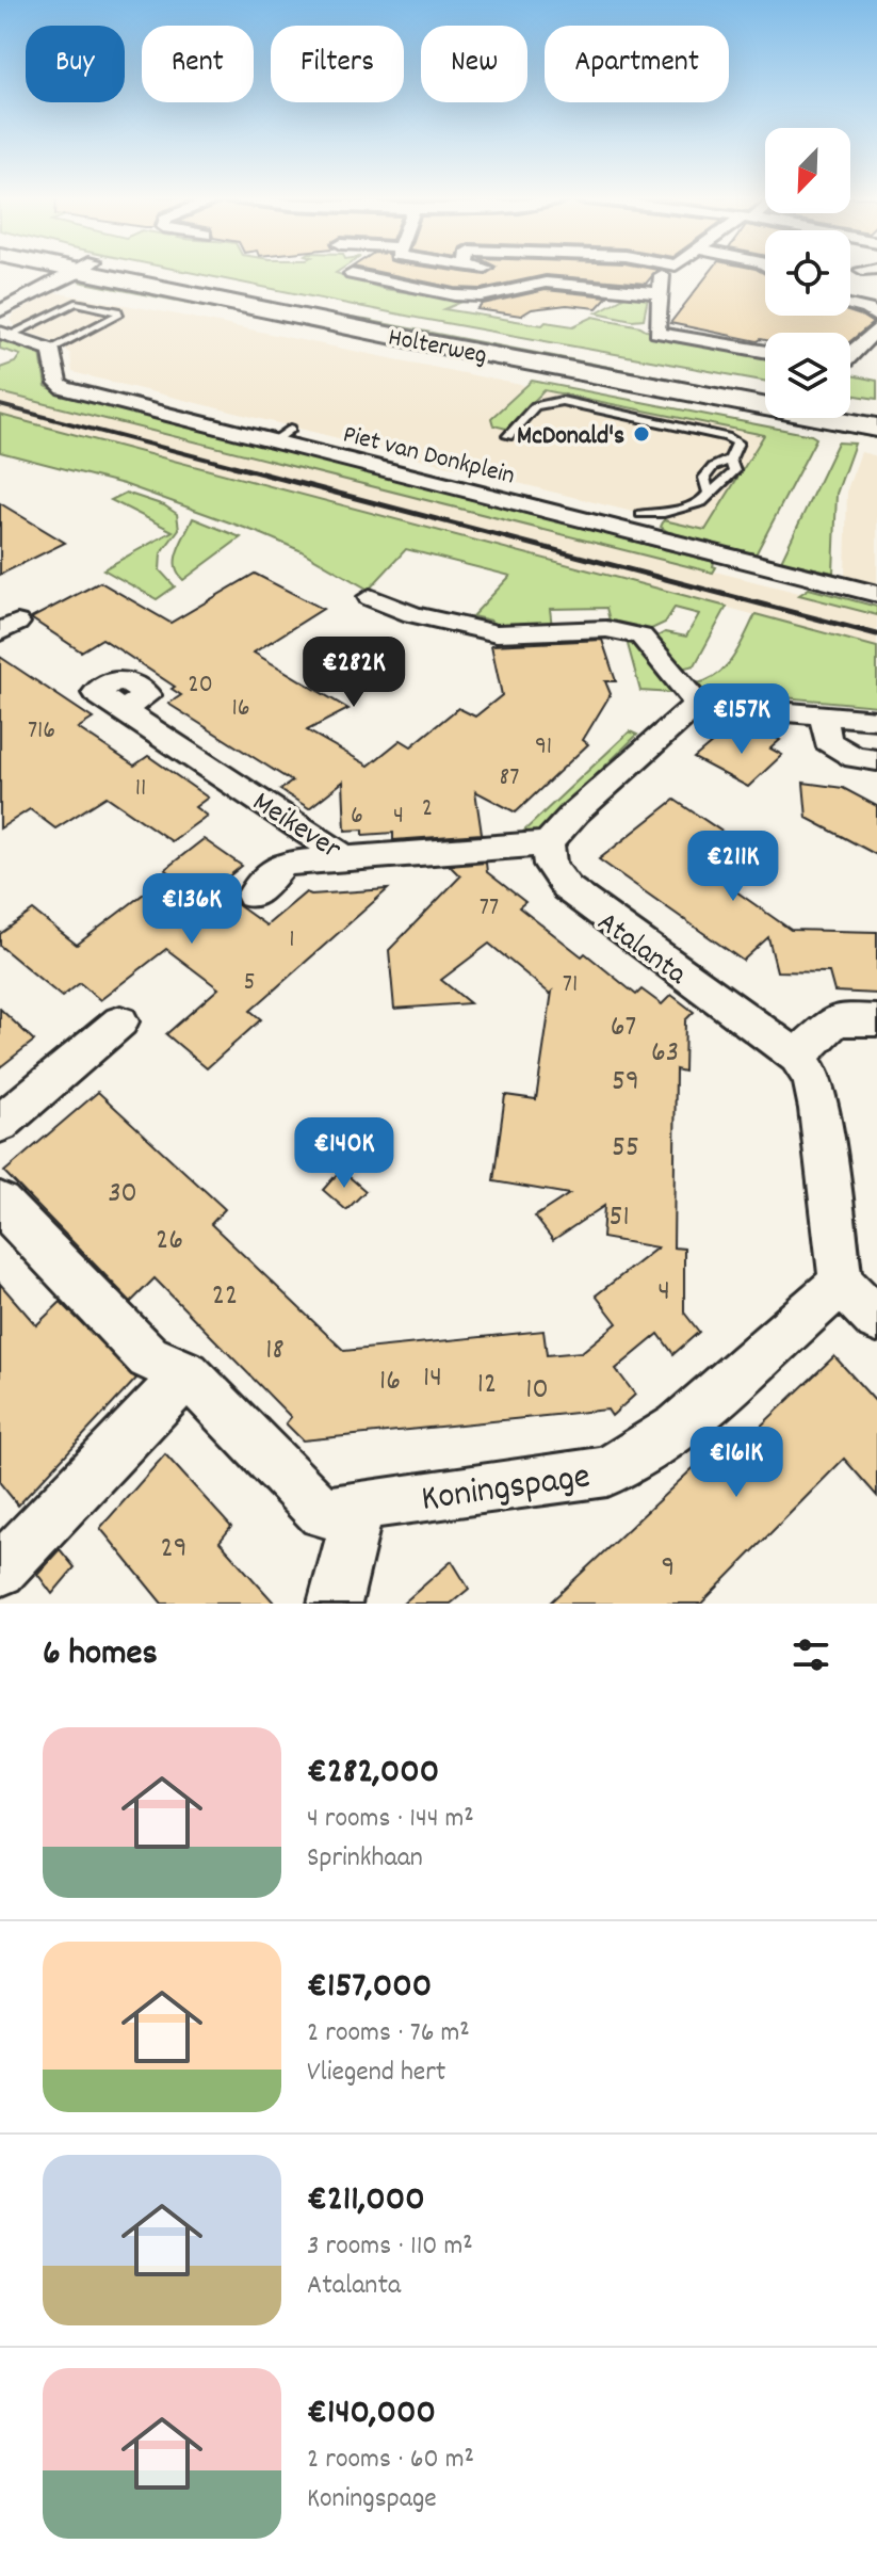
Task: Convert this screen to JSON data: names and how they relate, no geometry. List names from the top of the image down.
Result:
{
  "streets": {
    "main road": ["Holterweg"],
    "street": [
      "Piet van Donkplein",
      "Meikever",
      "Atalanta",
      "Koningspage"
    ]
  },
  "crossings": [
    ["Meikever", "Atalanta"],
    ["Atalanta", "Koningspage"]
  ],
  "places": ["McDonald's"],
  "house_numbers": [
    "20",
    "16",
    "716",
    "91",
    "87",
    "11",
    "2",
    "6",
    "4",
    "77",
    "1",
    "5",
    "71",
    "67",
    "63",
    "59",
    "55",
    "30",
    "51",
    "26",
    "4",
    "22",
    "18",
    "14",
    "16",
    "12",
    "10",
    "29",
    "9"
  ],
  "north": "bottom left",
  "page": {
    "chip": [
      "Buy",
      "Rent",
      "Filters",
      "New",
      "Apartment"
    ],
    "price": [
      "€282K",
      "€157K",
      "€211K",
      "€136K",
      "€140K",
      "€161K"
    ],
    "heading": "6 homes",
    "list": [
      {
        "name": "€282,000",
        "note": "4 rooms · 144 m² · Sprinkhaan"
      },
      {
        "name": "€157,000",
        "note": "2 rooms · 76 m² · Vliegend hert"
      },
      {
        "name": "€211,000",
        "note": "3 rooms · 110 m² · Atalanta"
      },
      {
        "name": "€140,000",
        "note": "2 rooms · 60 m² · Koningspage"
      }
    ]
  }
}
